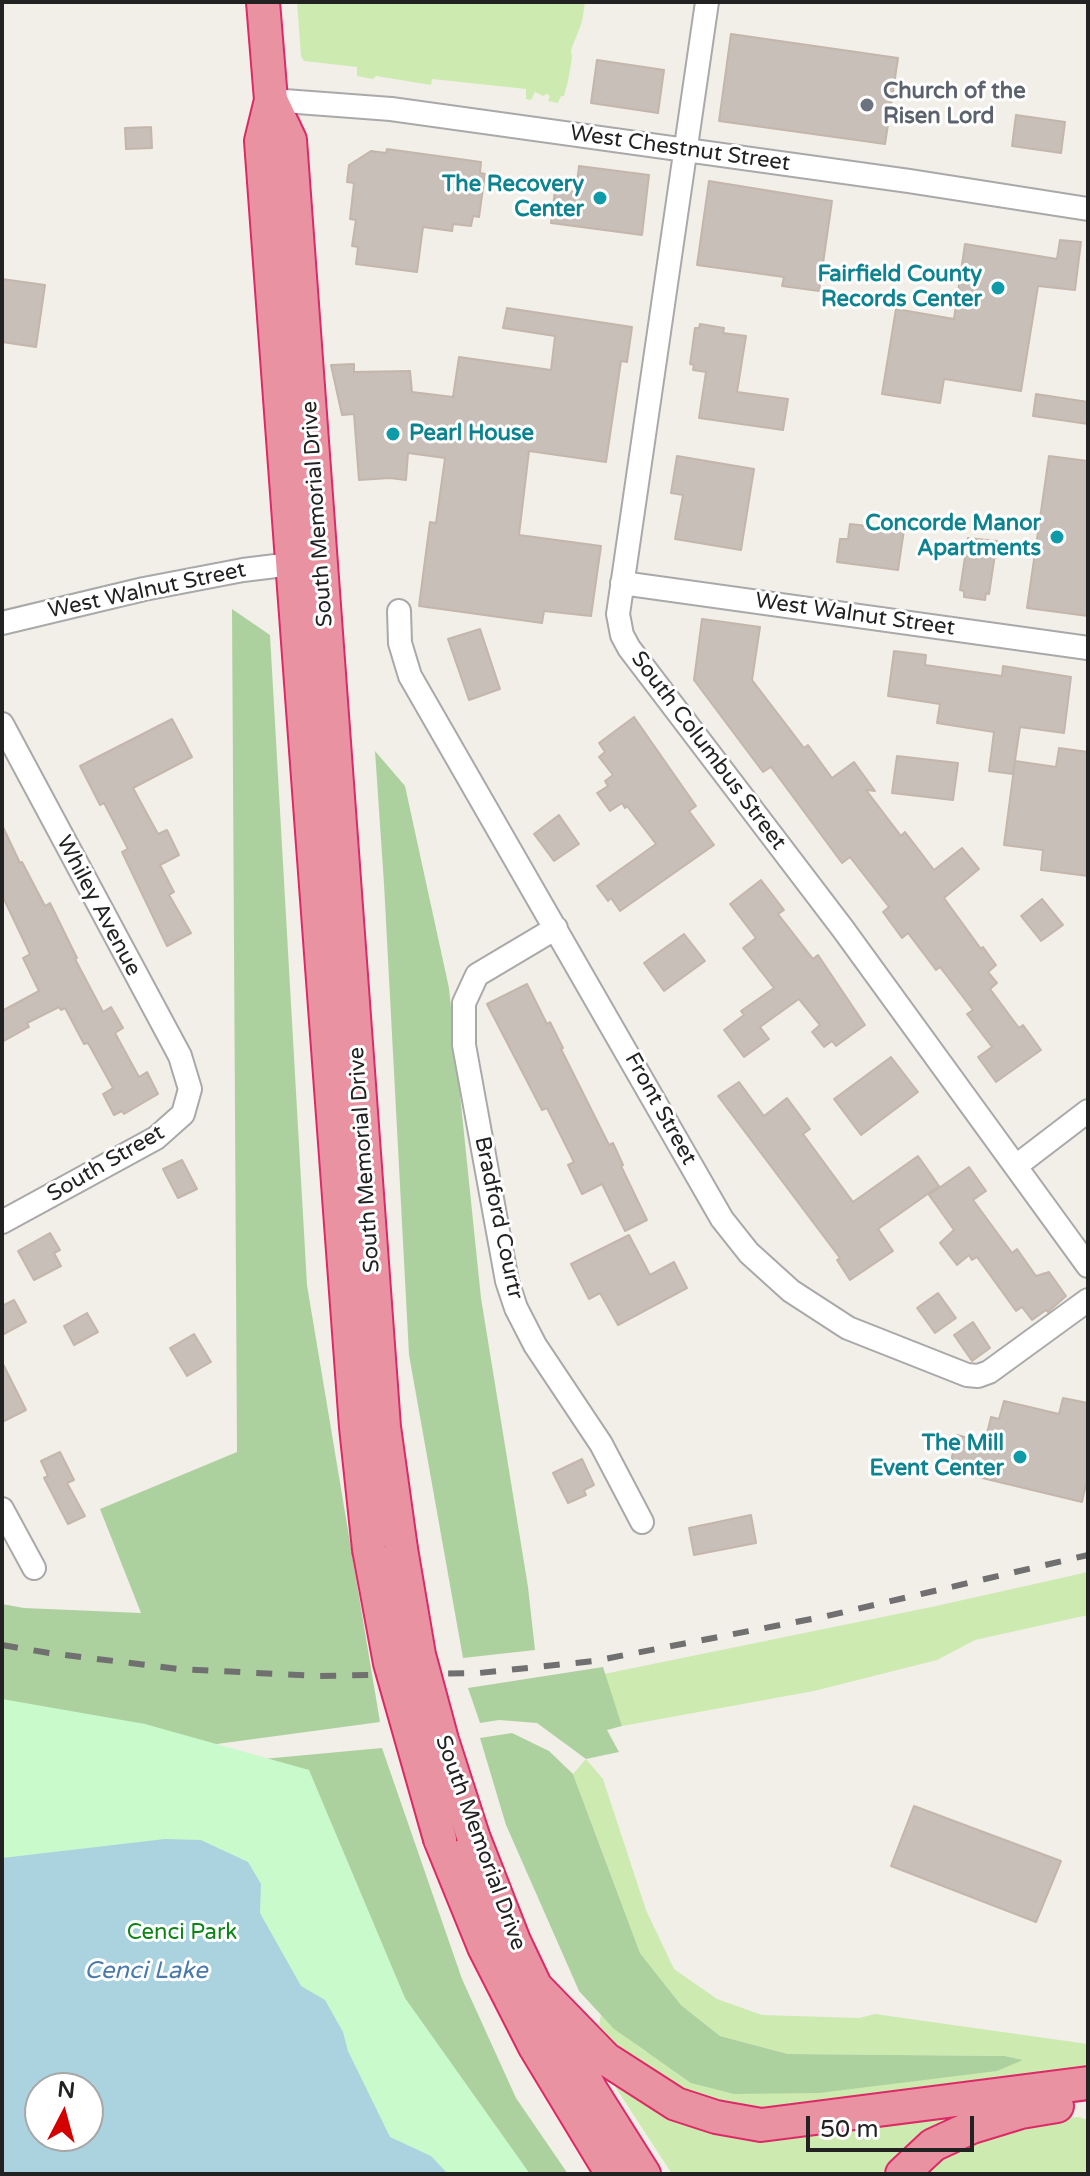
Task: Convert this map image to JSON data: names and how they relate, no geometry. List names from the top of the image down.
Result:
{
  "streets": {
    "highway": ["South Memorial Drive"],
    "street": [
      "West Chestnut Street",
      "West Walnut Street",
      "South Columbus Street",
      "Whiley Avenue",
      "Front Street",
      "South Street",
      "Bradford Courtr"
    ]
  },
  "crossings": [
    ["West Chestnut Street", "South Memorial Drive"],
    ["West Chestnut Street", "South Columbus Street"],
    ["South Memorial Drive", "West Walnut Street"],
    ["West Walnut Street", "South Columbus Street"],
    ["Whiley Avenue", "South Street"],
    ["Front Street", "Bradford Courtr"]
  ],
  "water": ["Cenci Lake"],
  "parks": ["Cenci Park"],
  "places": [
    "Church of the Risen Lord",
    "The Recovery Center",
    "Fairfield County Records Center",
    "Pearl House",
    "Concorde Manor Apartments",
    "The Mill Event Center"
  ],
  "scale_bar": "50 m",
  "north": "top"
}
